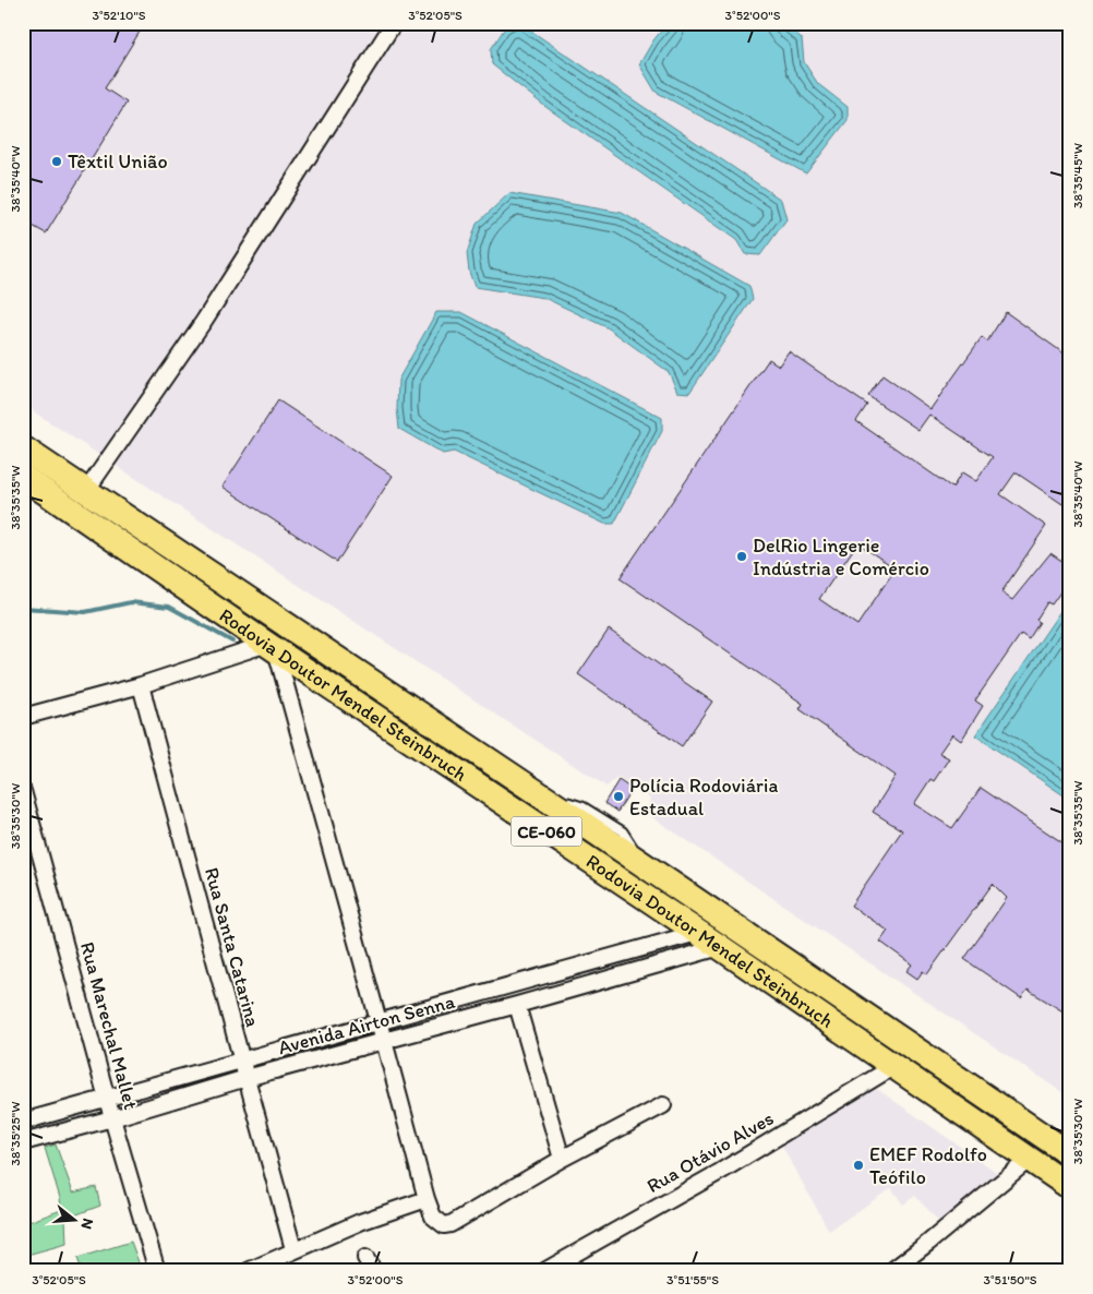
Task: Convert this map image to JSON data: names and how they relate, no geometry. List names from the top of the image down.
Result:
{
  "streets": {
    "highway": ["Rodovia Doutor Mendel Steinbruch", "CE-060"],
    "street": [
      "Rua Santa Catarina",
      "Avenida Airton Senna",
      "Rua Marechal Mallet",
      "Rua Otávio Alves"
    ]
  },
  "crossings": [
    ["Rodovia Doutor Mendel Steinbruch", "Avenida Airton Senna"],
    ["Rodovia Doutor Mendel Steinbruch", "Rua Otávio Alves"],
    ["Rua Santa Catarina", "Avenida Airton Senna"],
    ["Avenida Airton Senna", "Rua Marechal Mallet"]
  ],
  "places": [
    "Têxtil União",
    "DelRio Lingerie Indústria e Comércio",
    "Polícia Rodoviária Estadual",
    "EMEF Rodolfo Teófilo"
  ],
  "north": "right",
  "coordinates": [
    "3°52'10\"S",
    "3°52'05\"S",
    "3°52'00\"S",
    "38°35'45\"W",
    "38°35'40\"W",
    "38°35'35\"W",
    "38°35'30\"W",
    "38°35'25\"W",
    "3°51'55\"S",
    "3°51'50\"S"
  ]
}
